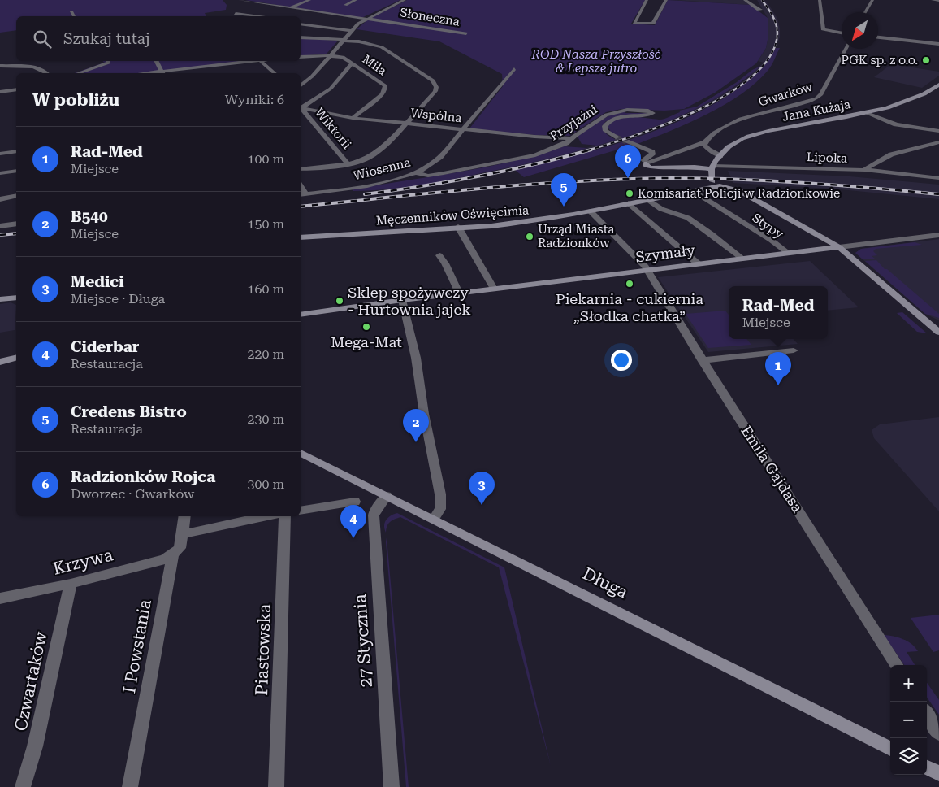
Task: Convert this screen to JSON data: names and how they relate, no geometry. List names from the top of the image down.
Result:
{
  "streets": {
    "street": [
      "Słoneczna",
      "Miła",
      "Gwarków",
      "Jana Kużaja",
      "Wspólna",
      "Przyjaźni",
      "Wiktorii",
      "Lipoka",
      "Wiosenna",
      "Męczenników Oświęcimia",
      "Stypy",
      "Szymały",
      "Emila Gajdasa",
      "Krzywa",
      "Długa",
      "27 Stycznia",
      "I Powstania",
      "Piastowska",
      "Czwartaków"
    ]
  },
  "crossings": [
    ["Miła", "Wspólna"],
    ["Jana Kużaja", "Lipoka"],
    ["Jana Kużaja", "Męczenników Oświęcimia"],
    ["Wspólna", "Przyjaźni"],
    ["Wspólna", "Wiosenna"],
    ["Przyjaźni", "Wiosenna"],
    ["Lipoka", "Męczenników Oświęcimia"],
    ["Męczenników Oświęcimia", "Stypy"],
    ["Męczenników Oświęcimia", "Emila Gajdasa"],
    ["Stypy", "Szymały"],
    ["Szymały", "Emila Gajdasa"],
    ["Krzywa", "I Powstania"],
    ["Krzywa", "Czwartaków"],
    ["Długa", "27 Stycznia"]
  ],
  "parks": ["ROD Nasza Przyszłość & Lepsze jutro"],
  "places": [
    "PGK sp. z o.o.",
    "Komisariat Policji w Radzionkowie",
    "Urząd Miasta Radzionków",
    "Piekarnia - cukiernia „Słodka chatka”",
    "Sklep spożywczy - Hurtownia jajek",
    "Mega-Mat"
  ],
  "north": "bottom left",
  "page": {
    "search": "Szukaj tutaj",
    "heading": ["W pobliżu", "Wyniki: 6"],
    "list": [
      {
        "mark": "1",
        "name": "Rad-Med",
        "note": "Miejsce",
        "value": "100 m"
      },
      {
        "mark": "2",
        "name": "B540",
        "note": "Miejsce",
        "value": "150 m"
      },
      {
        "mark": "3",
        "name": "Medici",
        "note": "Miejsce · Długa",
        "value": "160 m"
      },
      {
        "mark": "4",
        "name": "Ciderbar",
        "note": "Restauracja",
        "value": "220 m"
      },
      {
        "mark": "5",
        "name": "Credens Bistro",
        "note": "Restauracja",
        "value": "230 m"
      },
      {
        "mark": "6",
        "name": "Radzionków Rojca",
        "note": "Dworzec · Gwarków",
        "value": "300 m"
      }
    ],
    "pins": [
      "6",
      "5",
      "1",
      "2",
      "3",
      "4"
    ],
    "popup": ["Rad-Med", "Miejsce"],
    "map_buttons": ["+", "−"]
  }
}
